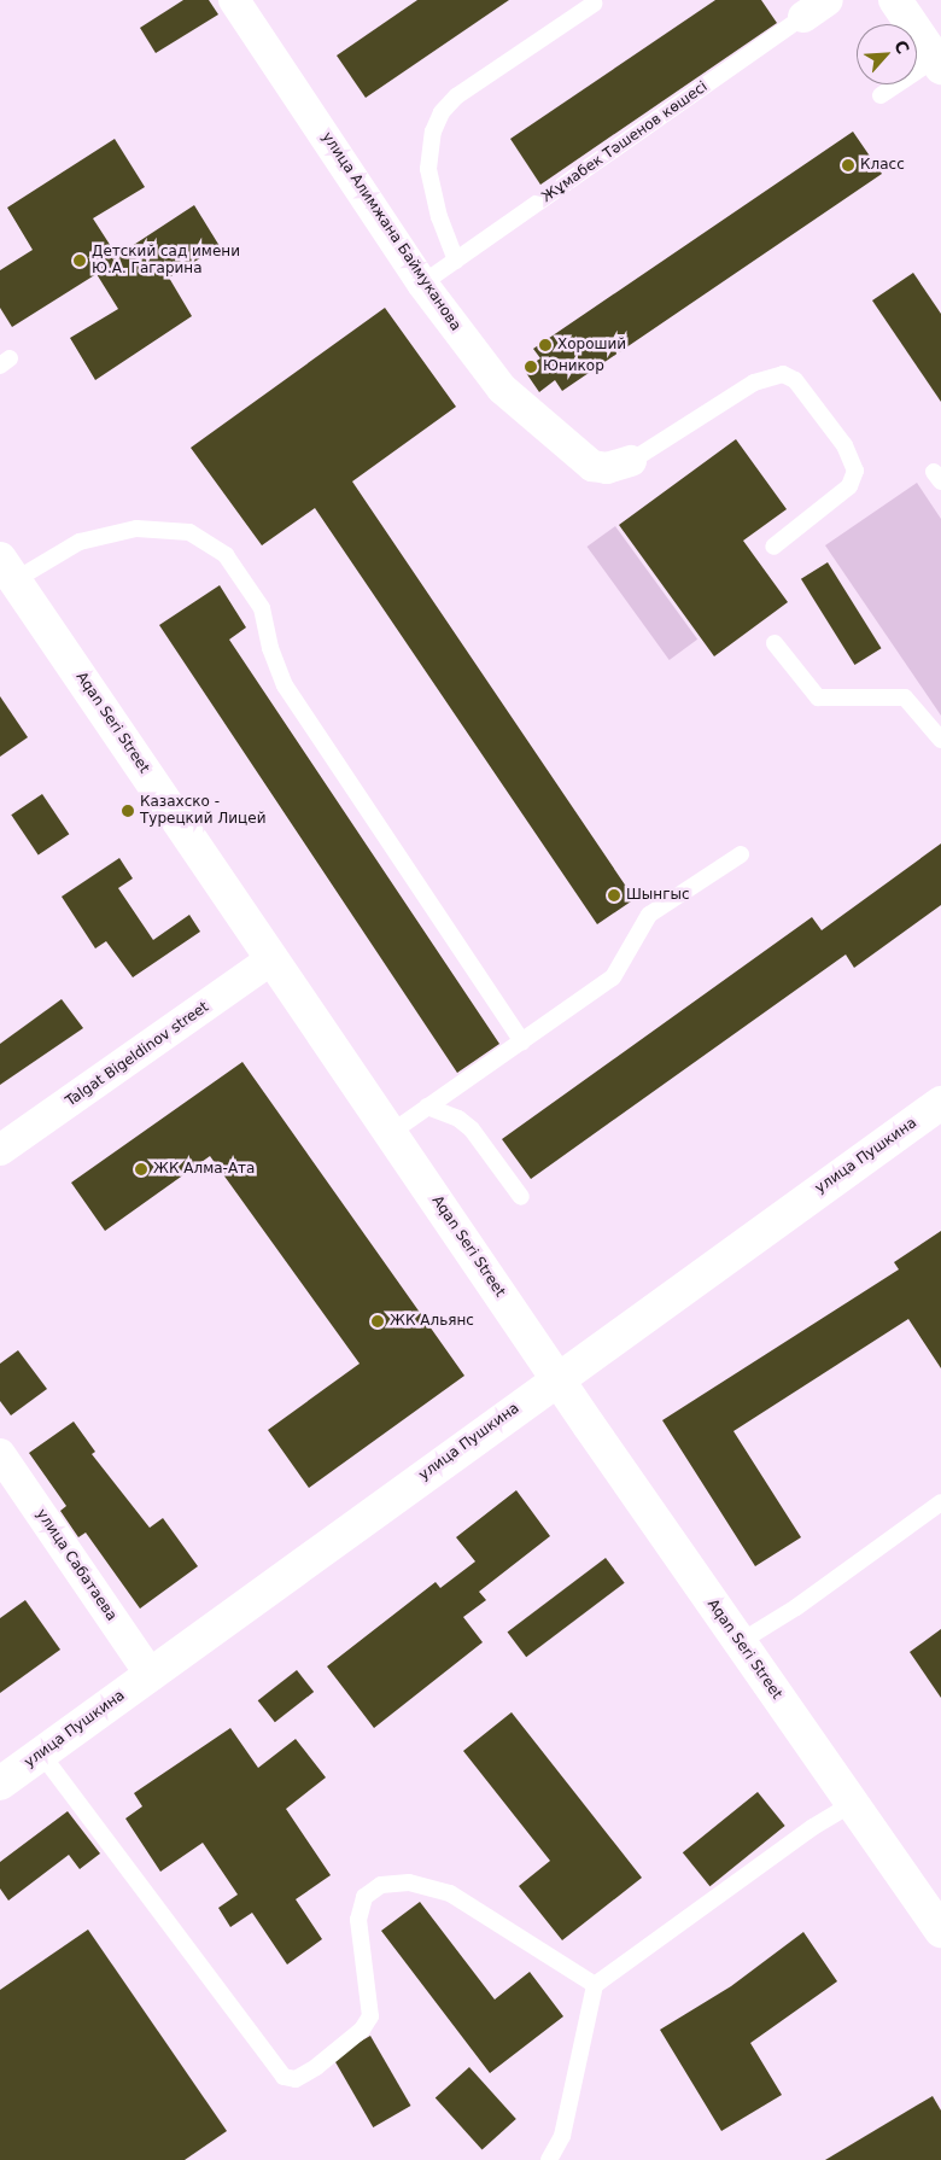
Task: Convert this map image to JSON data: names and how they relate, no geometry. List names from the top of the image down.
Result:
{
  "streets": {
    "street": [
      "улица Алимжана Баймуканова",
      "Aqan Seri Street",
      "Talgat Bigeldinov street",
      "улица Пушкина",
      "улица Сабатаева"
    ],
    "lane": ["Жұмабек Тәшенов көшесі"]
  },
  "crossings": [
    ["Жұмабек Тәшенов көшесі", "улица Алимжана Баймуканова"],
    ["Aqan Seri Street", "Talgat Bigeldinov street"],
    ["Aqan Seri Street", "улица Пушкина"],
    ["улица Пушкина", "улица Сабатаева"]
  ],
  "places": [
    "Класс",
    "Детский сад имени Ю.А. Гагарина",
    "Хороший",
    "Юникор",
    "Казахско - Турецкий Лицей",
    "Шынгыс",
    "ЖК Алма-Ата",
    "ЖК Альянс"
  ],
  "north": "top right"
}
